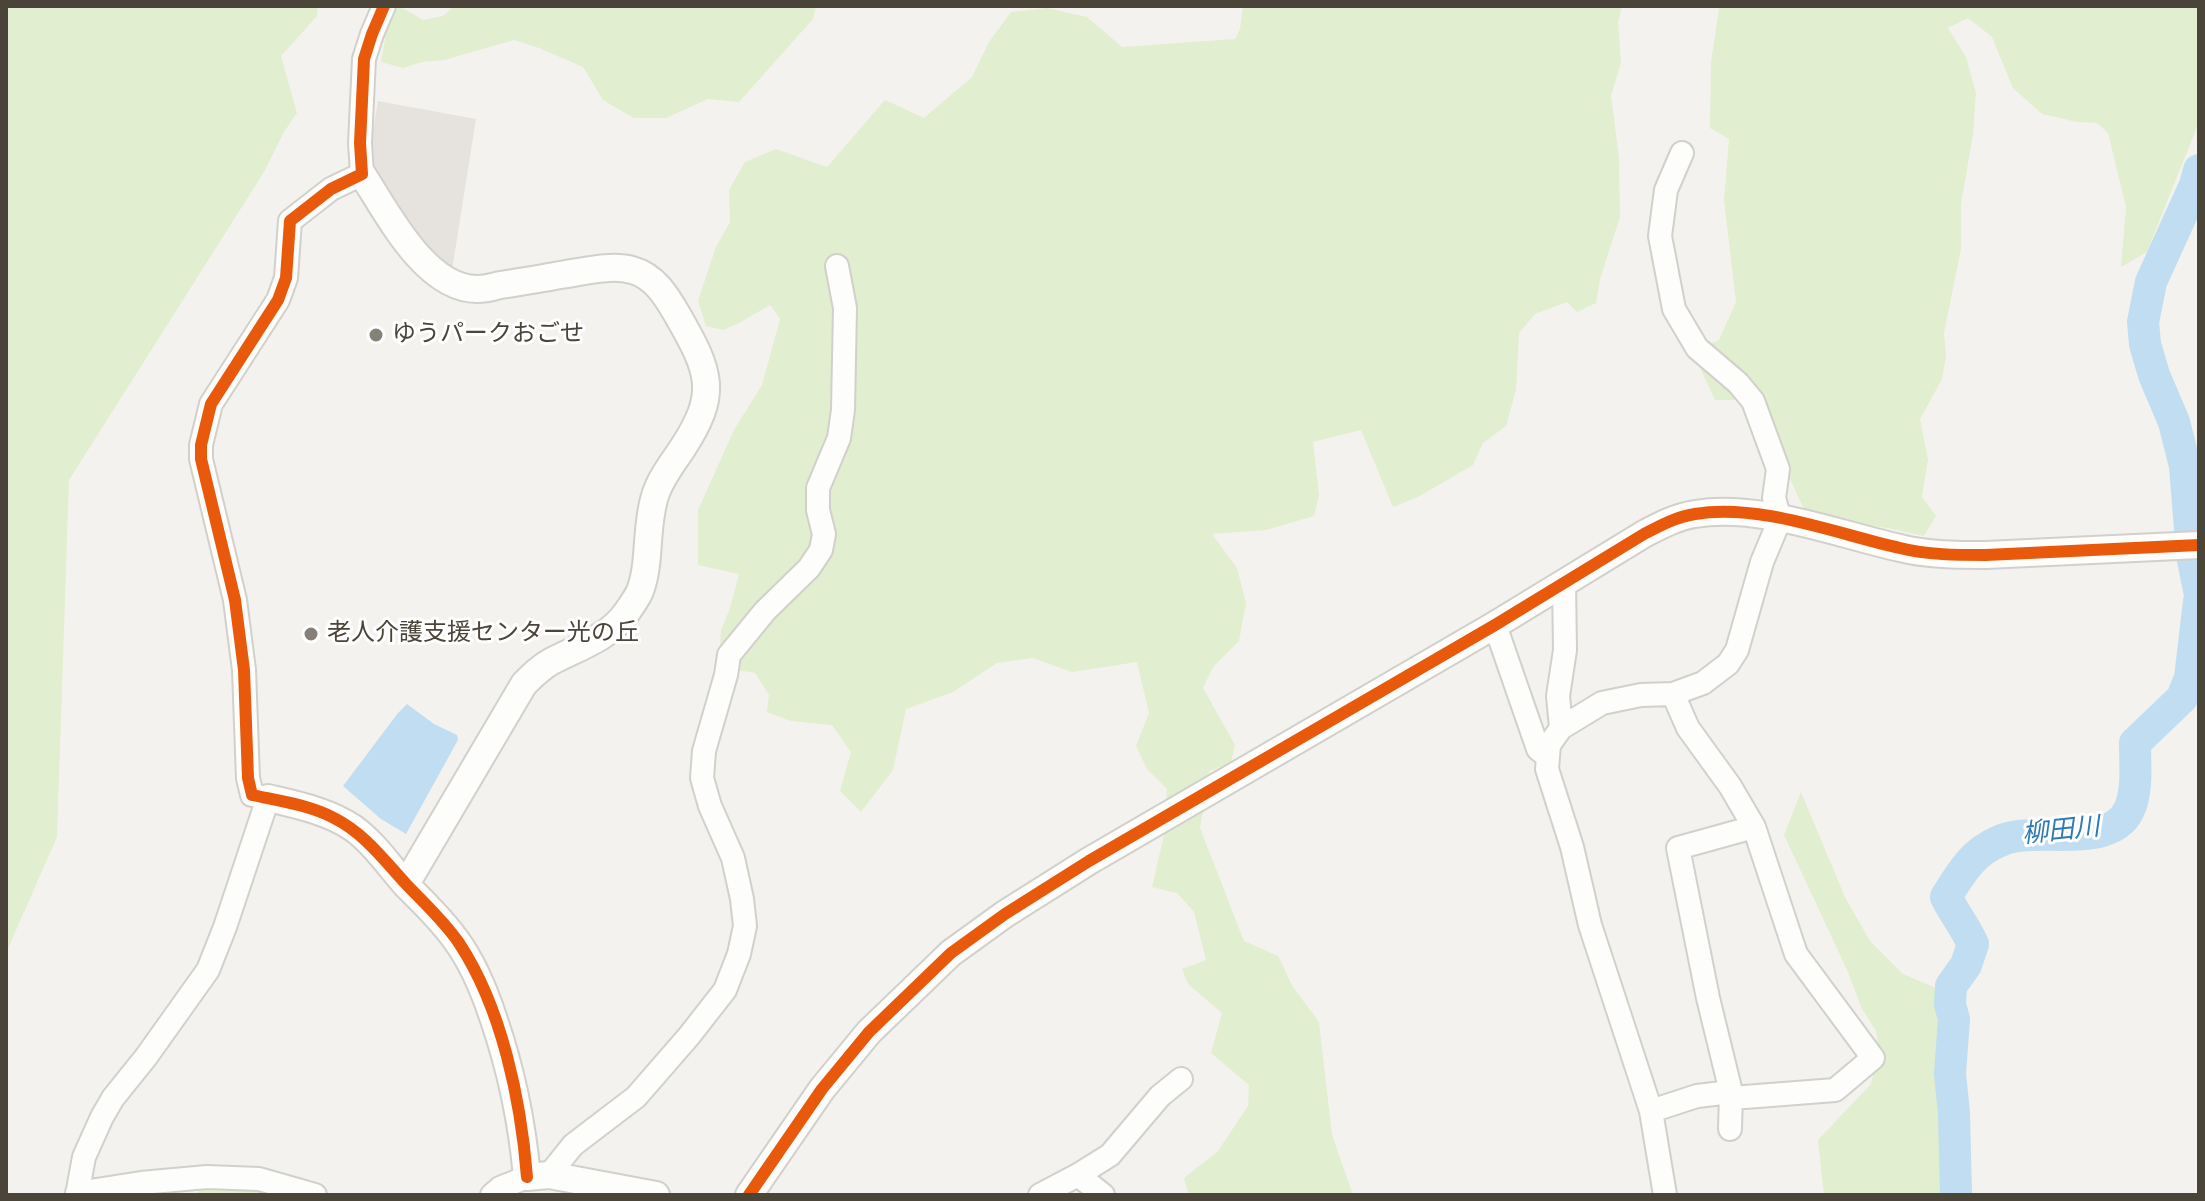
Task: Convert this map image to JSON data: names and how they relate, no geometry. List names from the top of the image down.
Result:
{
  "water": ["柳田川"],
  "places": ["ゆうパークおごせ", "老人介護支援センター光の丘"]
}
